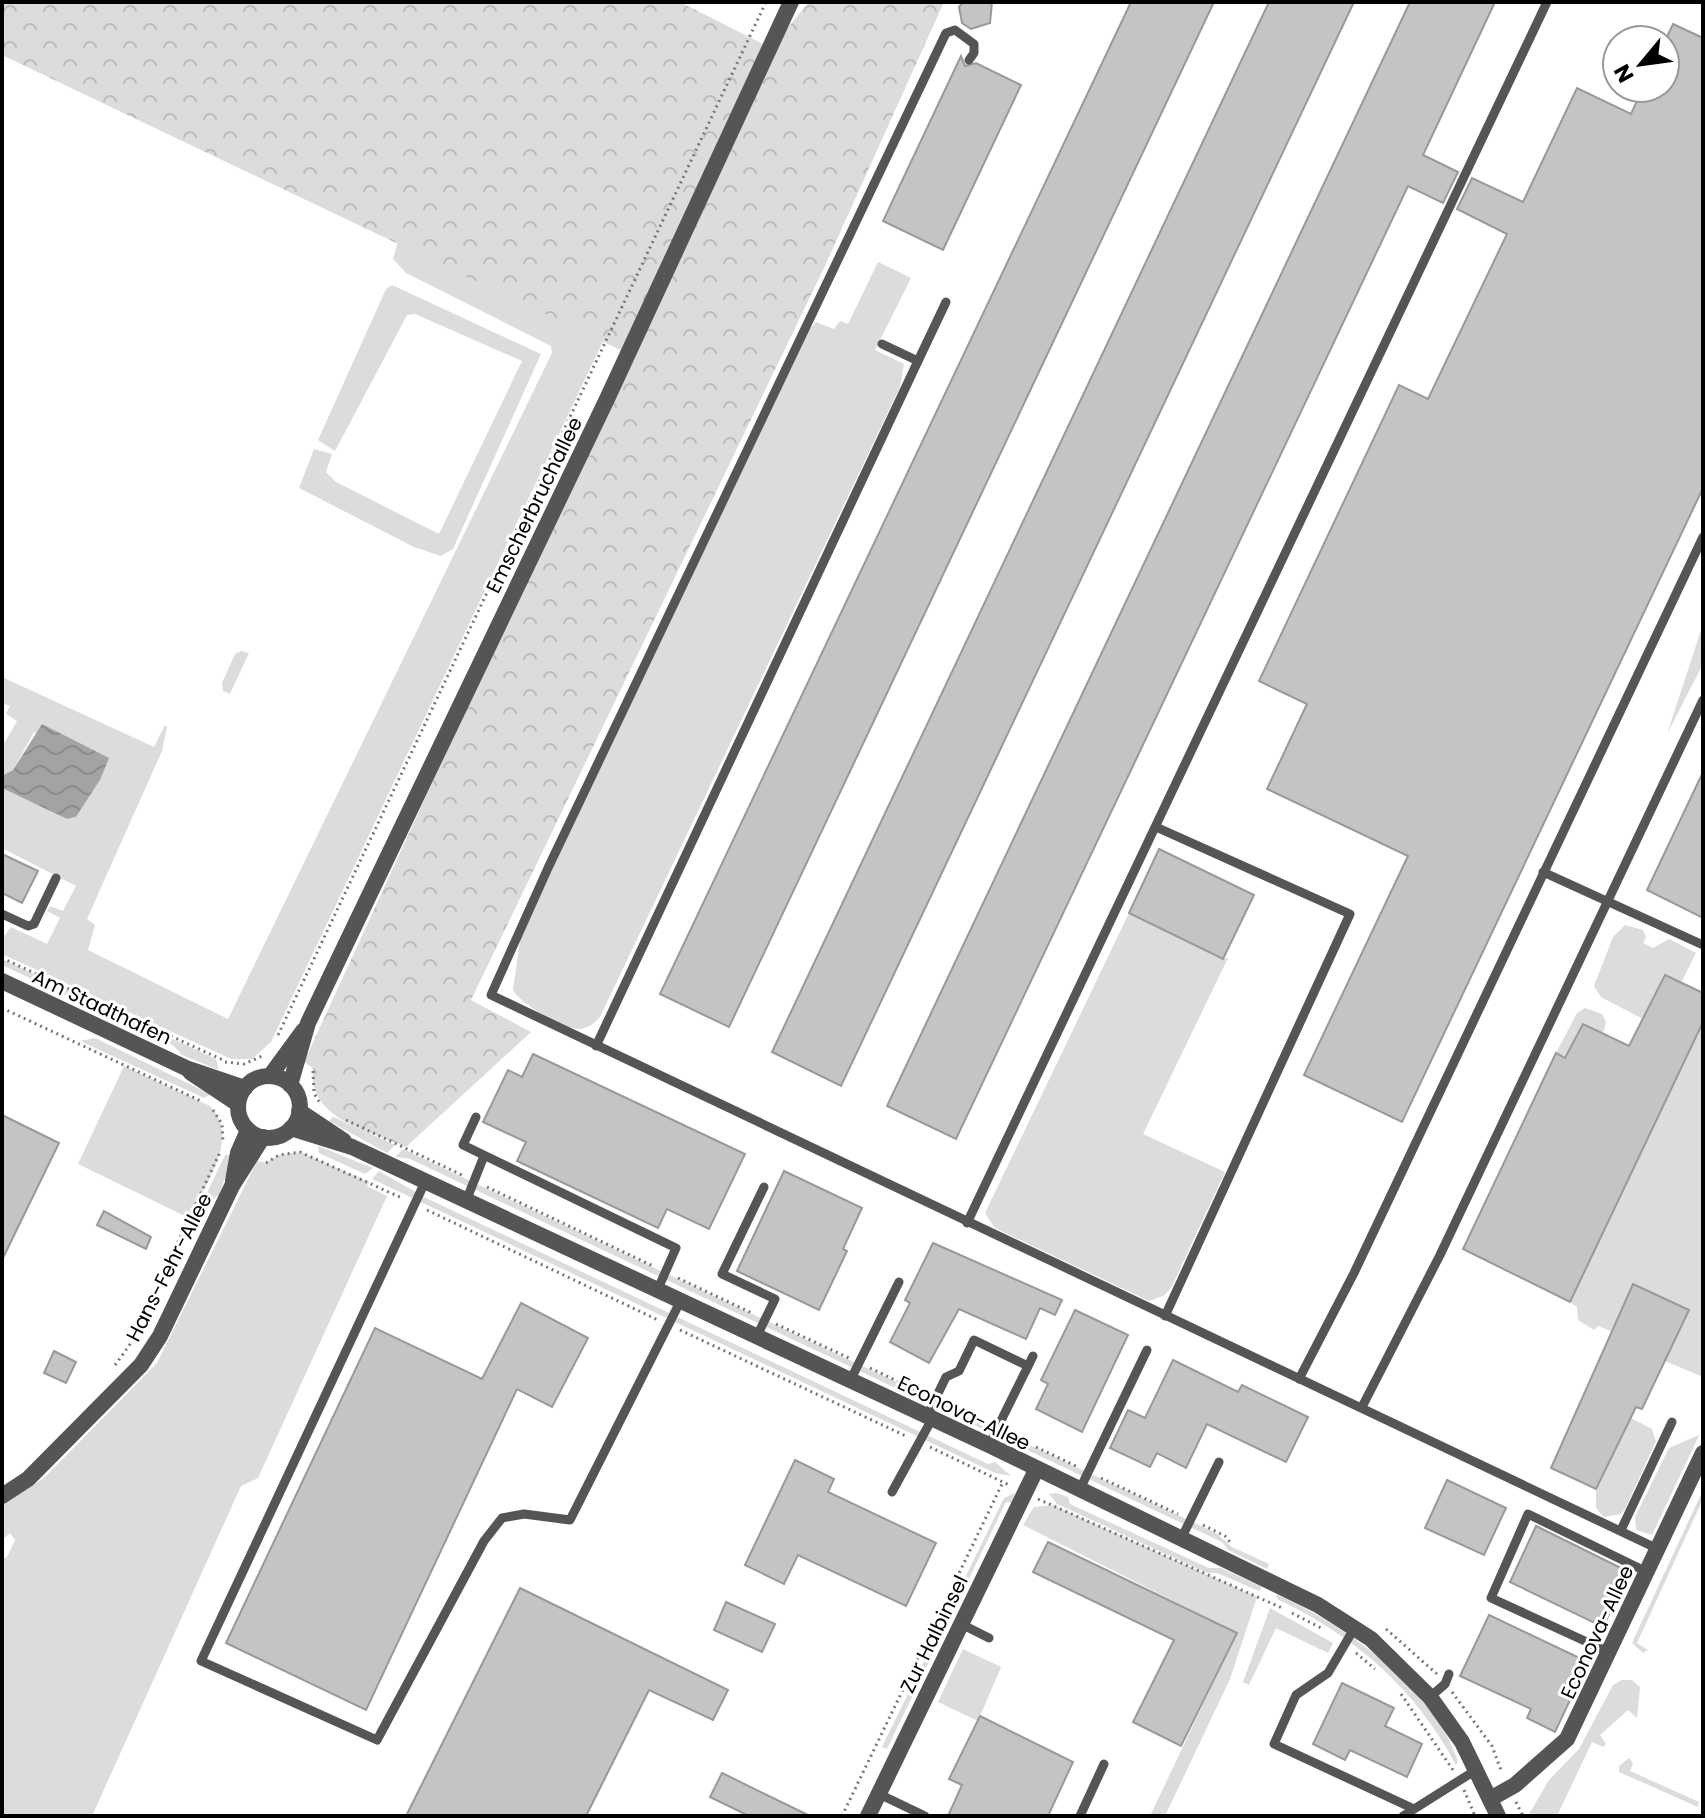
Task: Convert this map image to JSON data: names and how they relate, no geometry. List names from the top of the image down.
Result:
{
  "streets": {
    "street": [
      "Emscherbruchallee",
      "Am Stadthafen",
      "Hans-Fehr-Allee",
      "Econova-Allee",
      "Zur Halbinsel"
    ]
  },
  "crossings": [
    ["Emscherbruchallee", "Am Stadthafen"],
    ["Emscherbruchallee", "Hans-Fehr-Allee"],
    ["Emscherbruchallee", "Econova-Allee"],
    ["Am Stadthafen", "Hans-Fehr-Allee"],
    ["Am Stadthafen", "Econova-Allee"],
    ["Hans-Fehr-Allee", "Econova-Allee"],
    ["Econova-Allee", "Zur Halbinsel"]
  ],
  "north": "bottom left"
}
